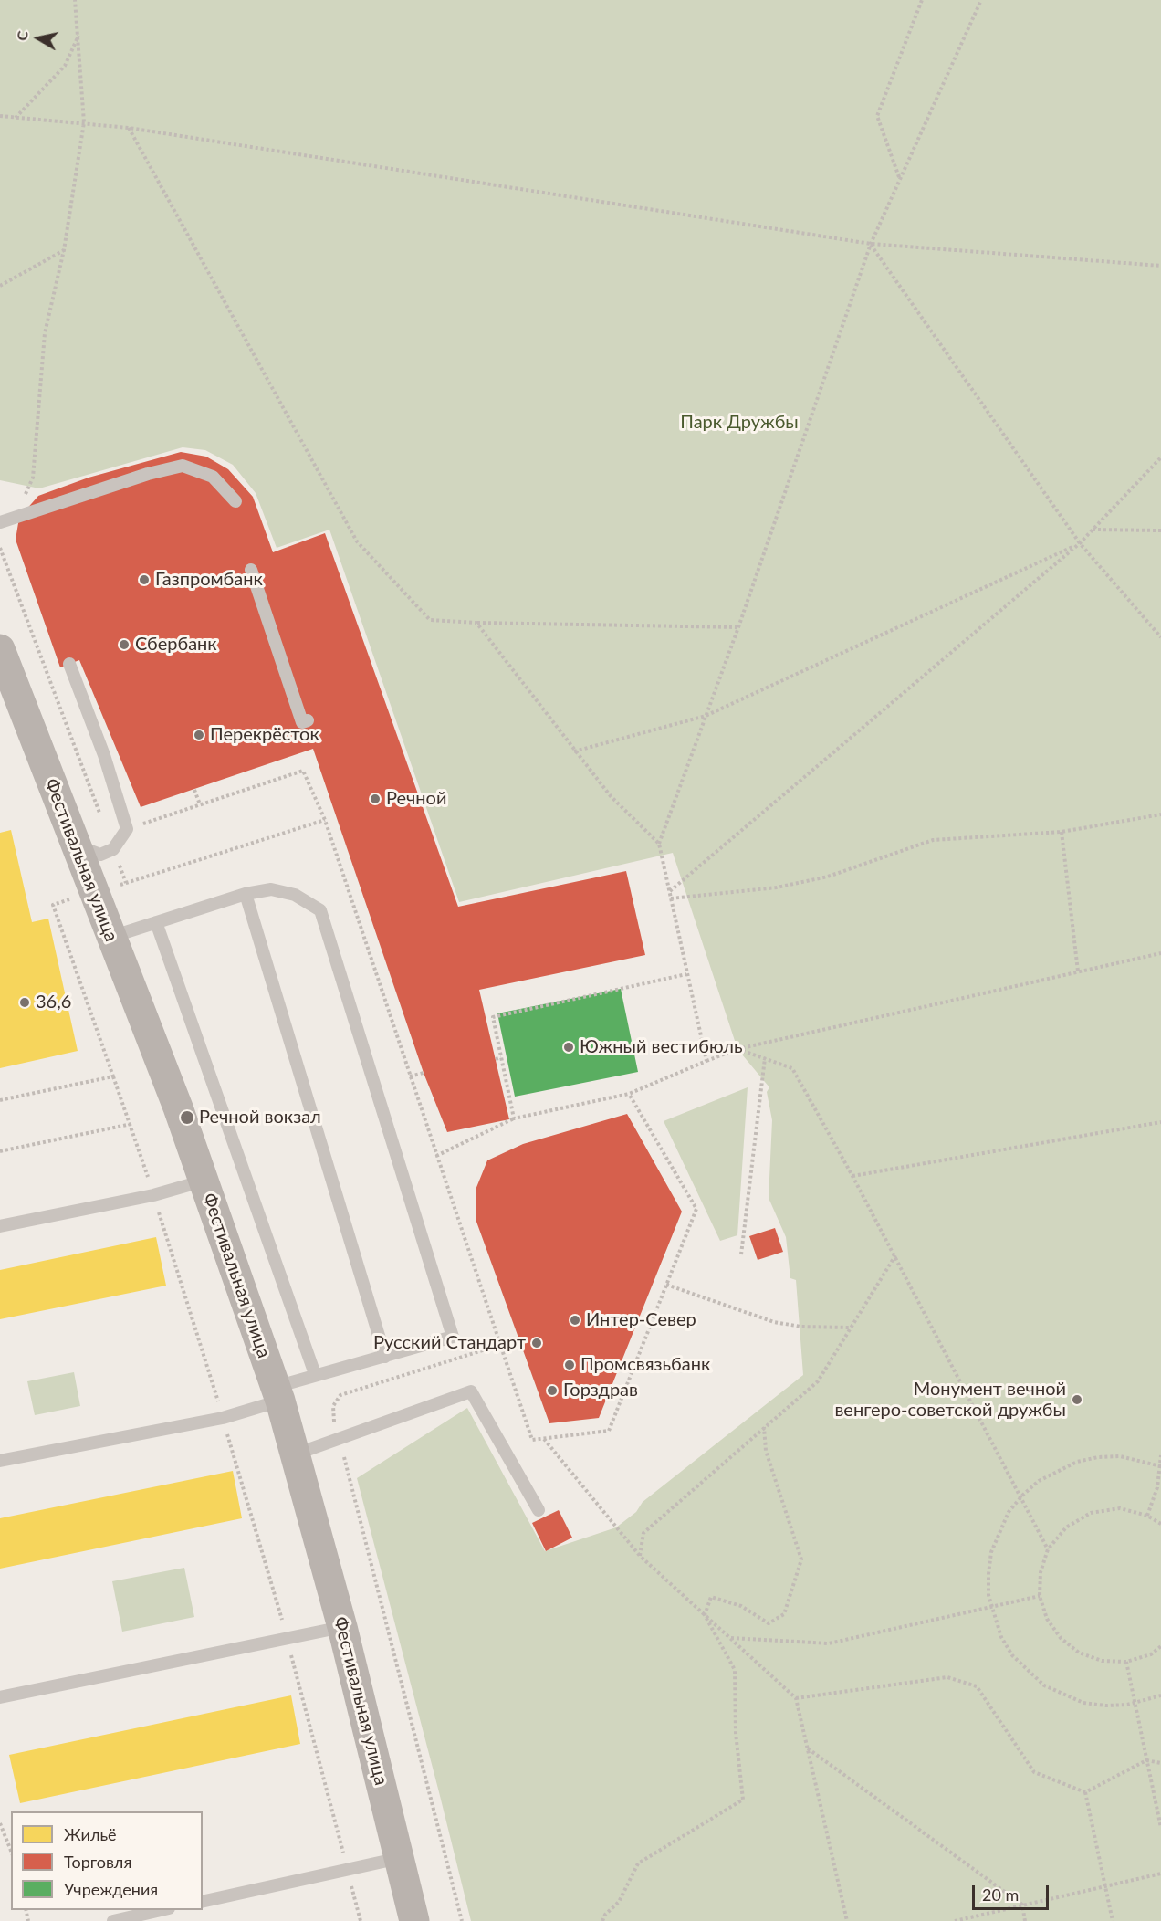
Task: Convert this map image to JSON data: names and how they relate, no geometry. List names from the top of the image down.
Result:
{
  "streets": {
    "street": ["Фестивальная улица"]
  },
  "parks": ["Парк Дружбы"],
  "places": [
    "Газпромбанк",
    "Сбербанк",
    "Перекрёсток",
    "Речной",
    "36,6",
    "Южный вестибюль",
    "Речной вокзал",
    "Интер-Север",
    "Русский Стандарт",
    "Промсвязьбанк",
    "Горздрав",
    "Монумент вечной венгеро-советской дружбы"
  ],
  "legend": ["Жильё", "Торговля", "Учреждения"],
  "scale_bar": "20 m",
  "north": "left"
}
